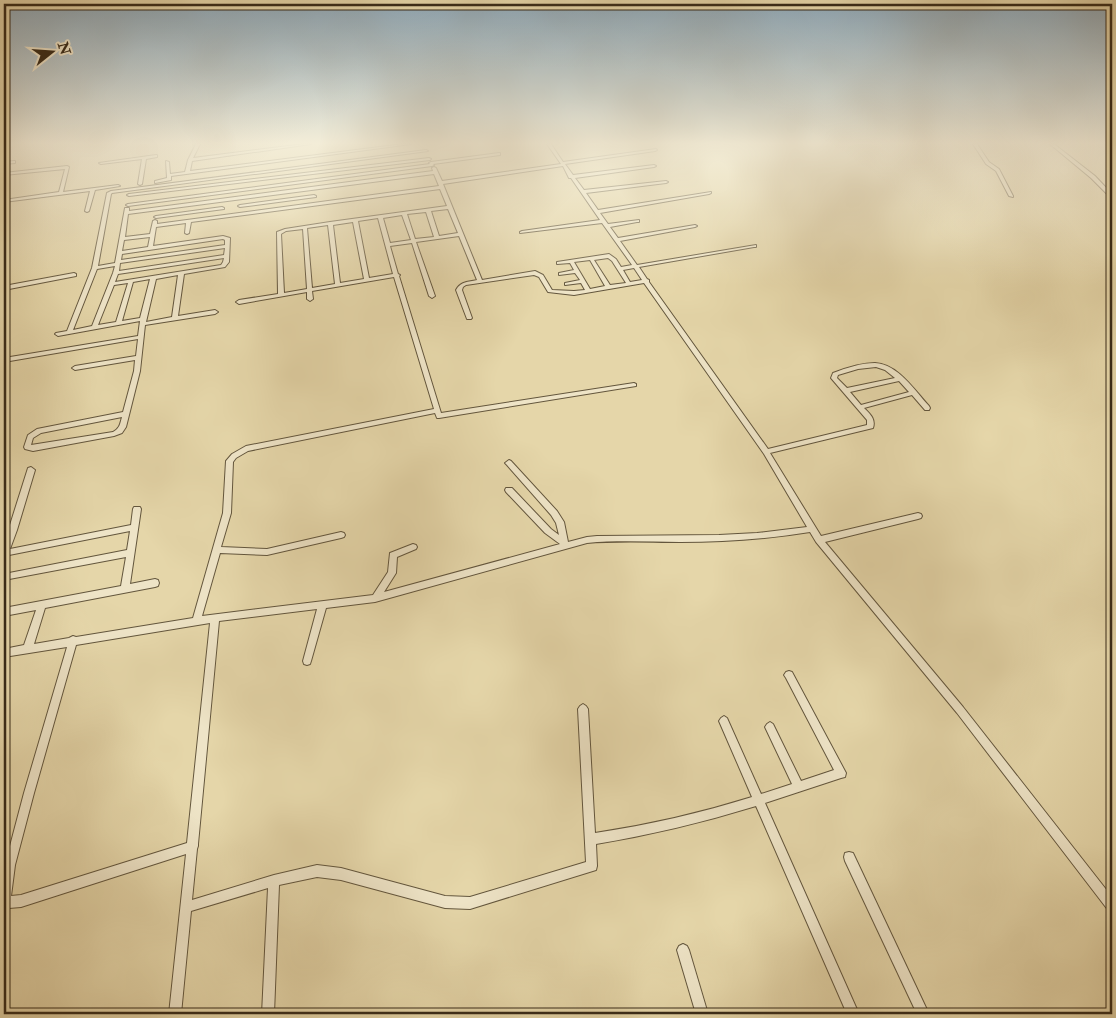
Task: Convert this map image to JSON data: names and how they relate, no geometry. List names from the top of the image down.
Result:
{
  "north": "right"
}
